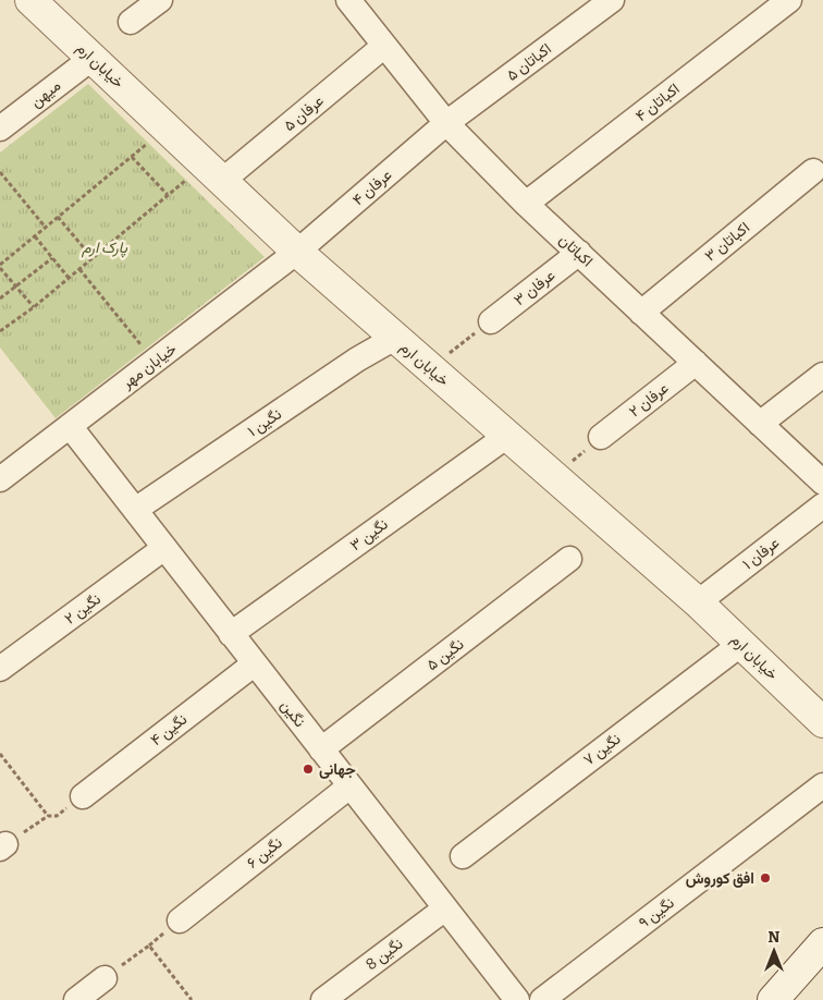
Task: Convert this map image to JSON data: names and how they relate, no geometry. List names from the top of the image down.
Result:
{
  "streets": {
    "street": [
      "اکباتان ۵",
      "خیابان ارم",
      "میهن",
      "اکباتان ۴",
      "عرفان ۵",
      "عرفان ۴",
      "اکباتان ۳",
      "اکباتان",
      "عرفان ۳",
      "خیابان مهر",
      "عرفان ۲",
      "نگین ۱",
      "نگین ۳",
      "عرفان ۱",
      "نگین ۲",
      "نگین ۵",
      "نگین",
      "نگین ۴",
      "نگین ۷",
      "نگین ۶",
      "نگین ۹",
      "نگین 8"
    ]
  },
  "crossings": [
    ["اکباتان ۵", "عرفان ۴"],
    ["اکباتان ۵", "اکباتان"],
    ["خیابان ارم", "میهن"],
    ["خیابان ارم", "عرفان ۵"],
    ["خیابان ارم", "عرفان ۴"],
    ["خیابان ارم", "خیابان مهر"],
    ["خیابان ارم", "نگین ۱"],
    ["خیابان ارم", "نگین ۳"],
    ["خیابان ارم", "عرفان ۱"],
    ["خیابان ارم", "نگین ۷"],
    ["اکباتان ۴", "اکباتان"],
    ["عرفان ۵", "اکباتان"],
    ["عرفان ۴", "اکباتان"],
    ["عرفان ۴", "خیابان مهر"],
    ["اکباتان ۳", "اکباتان"],
    ["اکباتان", "عرفان ۳"],
    ["اکباتان", "عرفان ۲"],
    ["خیابان مهر", "نگین"],
    ["نگین ۱", "نگین"],
    ["نگین ۳", "نگین"],
    ["نگین ۲", "نگین"],
    ["نگین ۵", "نگین"],
    ["نگین", "نگین ۴"],
    ["نگین", "نگین ۶"],
    ["نگین", "نگین 8"]
  ],
  "parks": ["پارک ارم"],
  "places": ["جهانی", "افق کوروش"],
  "north": "top"
}
